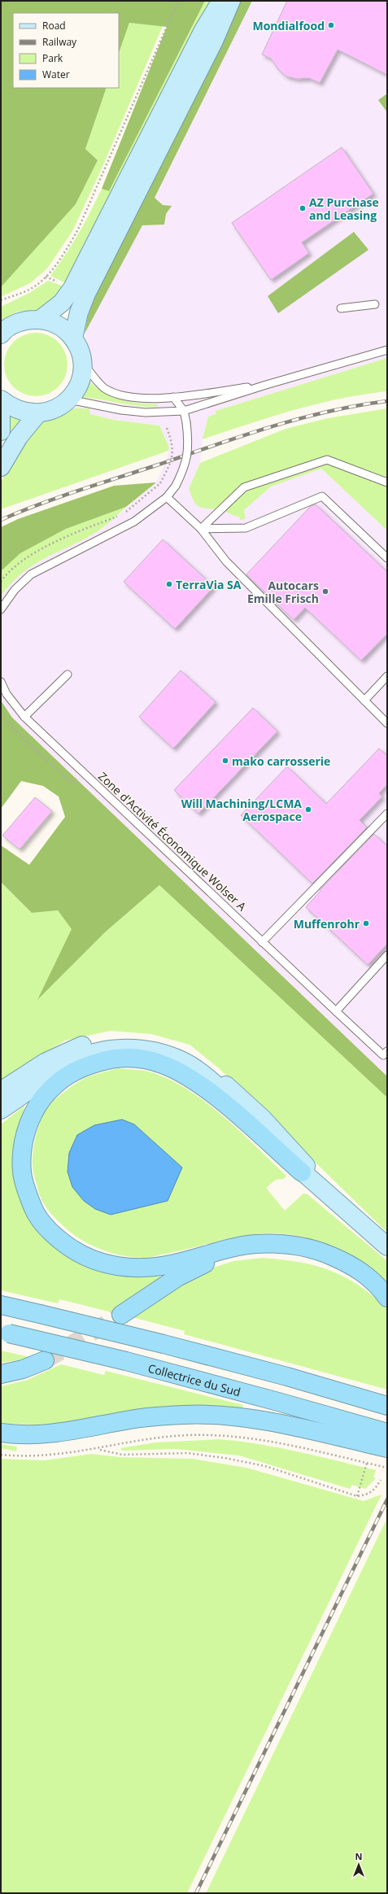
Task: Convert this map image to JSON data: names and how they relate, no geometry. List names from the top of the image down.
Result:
{
  "streets": {
    "highway": ["Collectrice du Sud"],
    "lane": ["Zone d'Activité Économique Wolser A"]
  },
  "places": [
    "Mondialfood",
    "AZ Purchase and Leasing",
    "TerraVia SA",
    "Autocars Emille Frisch",
    "mako carrosserie",
    "Will Machining/LCMA Aerospace",
    "Muffenrohr"
  ],
  "legend": [
    "Road",
    "Railway",
    "Park",
    "Water"
  ],
  "north": "top"
}
